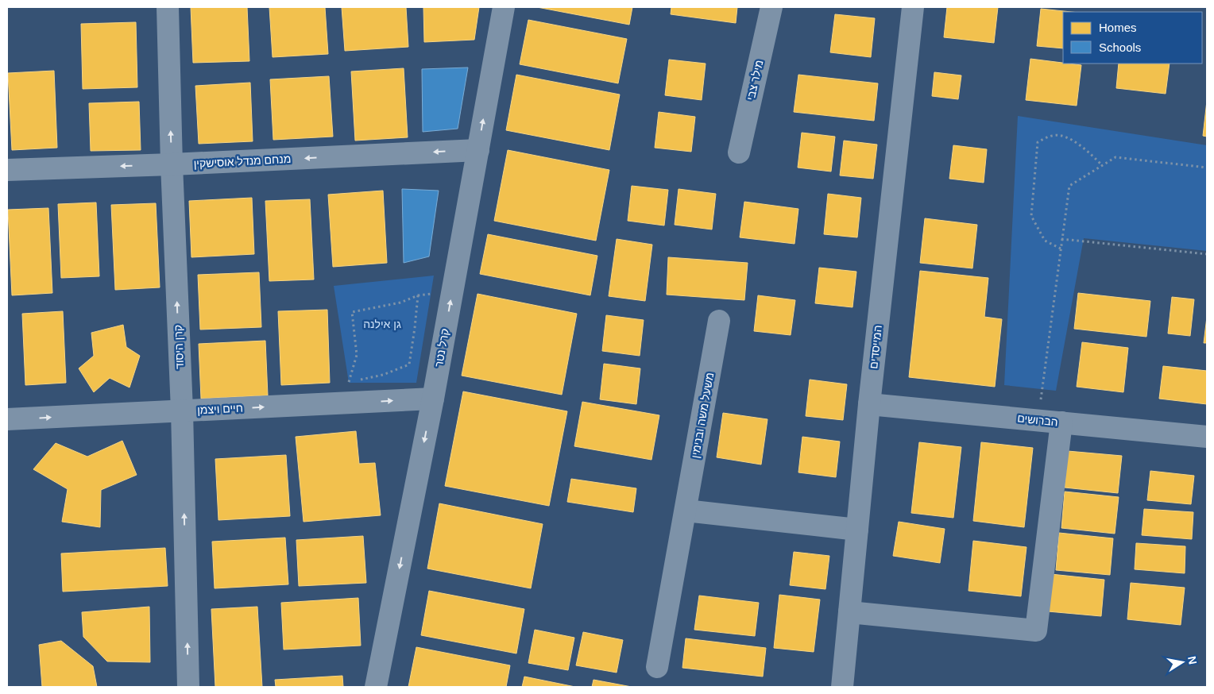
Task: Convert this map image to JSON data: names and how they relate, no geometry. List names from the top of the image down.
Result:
{
  "streets": {
    "street": [
      "מילר צבי",
      "מנחם מנדל אוסישקין",
      "קרן היסוד",
      "המייסדים",
      "קרל נטר",
      "חיים ויצמן",
      "משעל משה ובנימין",
      "הברושים"
    ]
  },
  "crossings": [
    ["מנחם מנדל אוסישקין", "קרן היסוד"],
    ["מנחם מנדל אוסישקין", "קרל נטר"],
    ["קרן היסוד", "חיים ויצמן"],
    ["המייסדים", "הברושים"],
    ["קרל נטר", "חיים ויצמן"]
  ],
  "one_way": ["מנחם מנדל אוסישקין", "קרן היסוד", "חיים ויצמן"],
  "parks": ["גן אילנה"],
  "legend": ["Homes", "Schools"],
  "north": "right"
}
